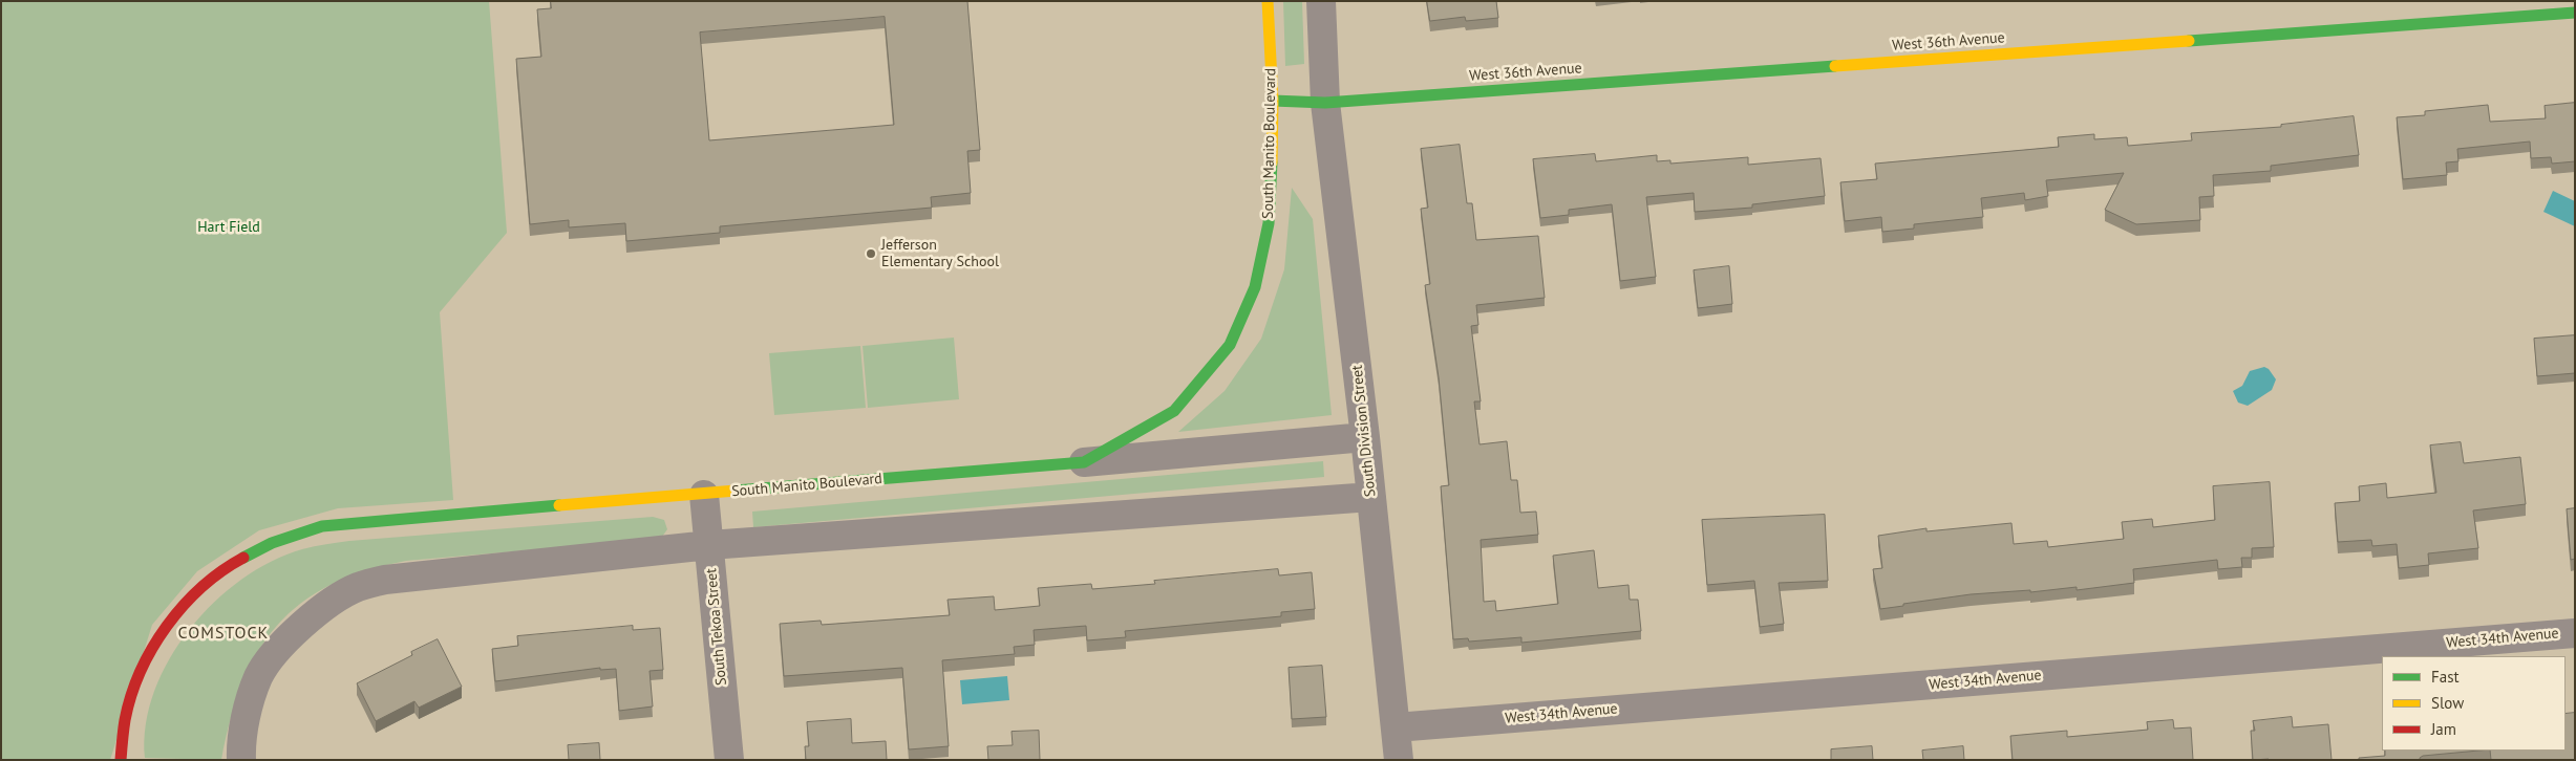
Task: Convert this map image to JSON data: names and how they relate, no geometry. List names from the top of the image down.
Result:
{
  "streets": {
    "street": [
      "West 36th Avenue",
      "South Manito Boulevard",
      "South Division Street",
      "South Tekoa Street",
      "West 34th Avenue"
    ]
  },
  "crossings": [
    ["West 36th Avenue", "South Manito Boulevard"],
    ["West 36th Avenue", "South Division Street"],
    ["South Manito Boulevard", "South Tekoa Street"],
    ["South Division Street", "West 34th Avenue"]
  ],
  "districts": ["COMSTOCK"],
  "parks": ["Hart Field"],
  "places": ["Jefferson Elementary School"],
  "legend": ["Fast", "Slow", "Jam"]
}
